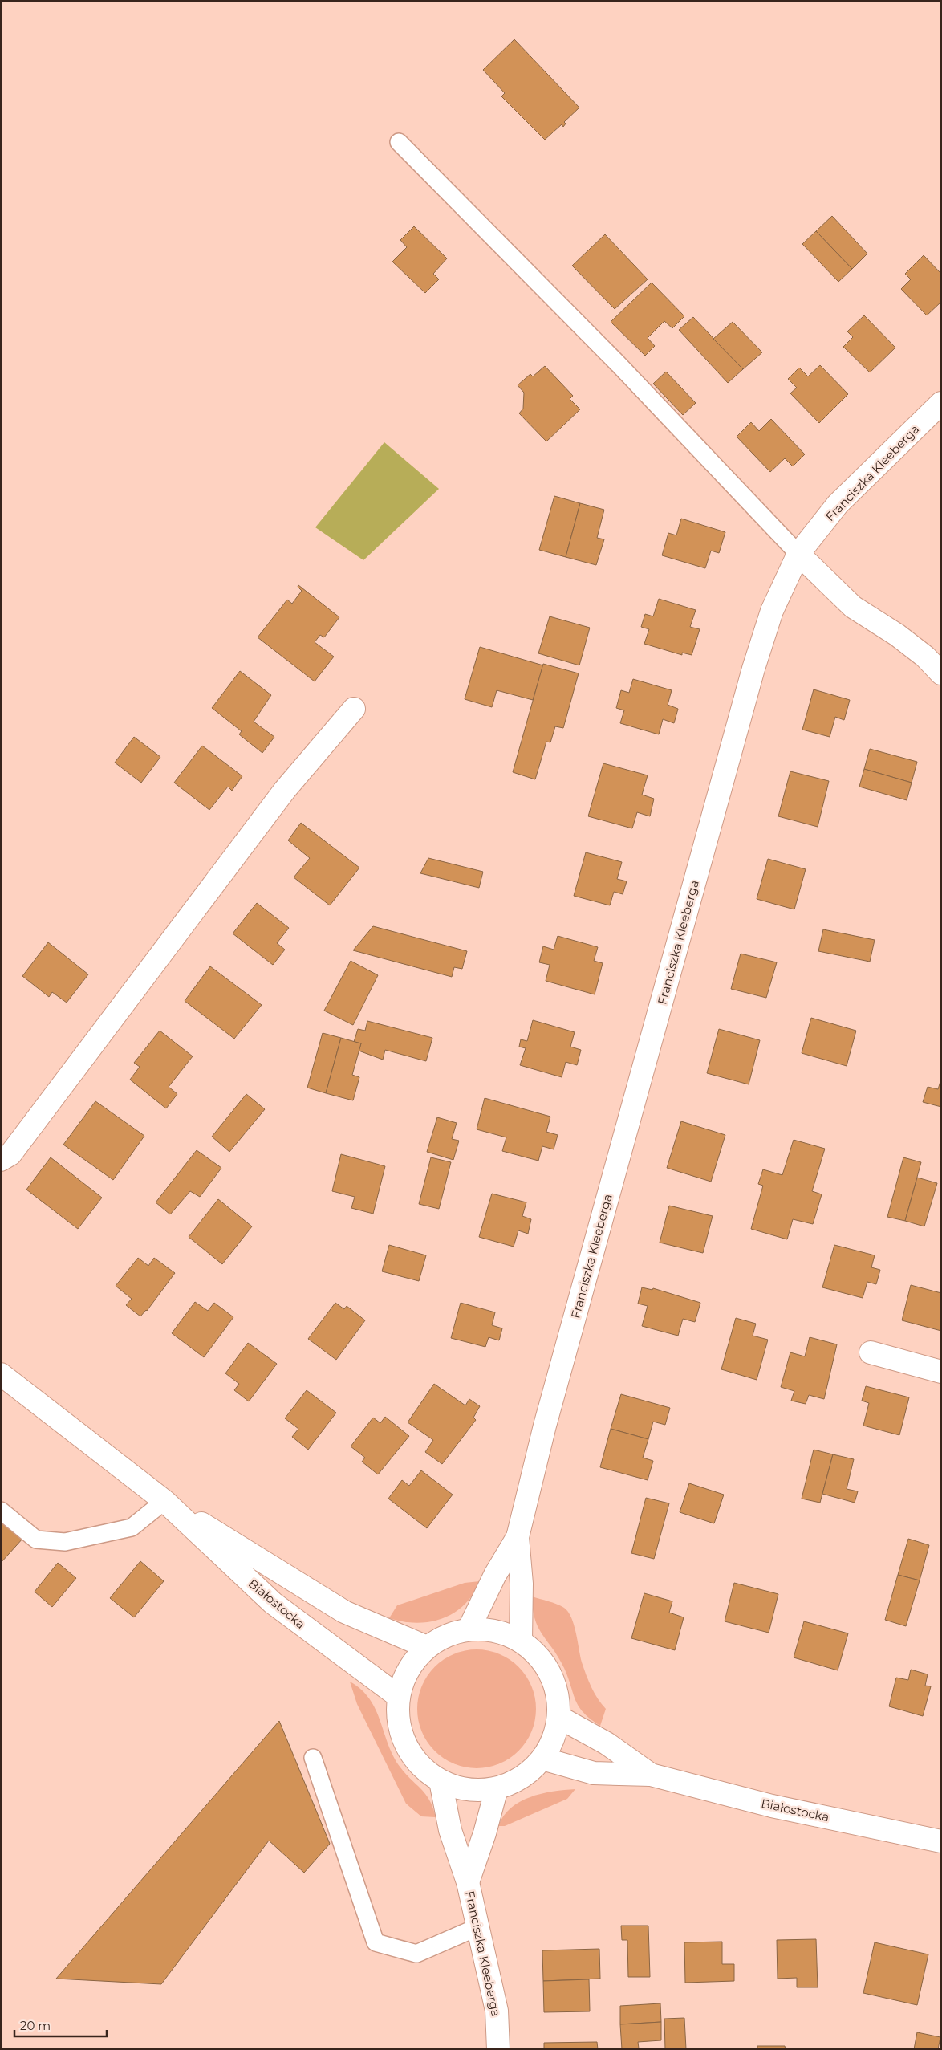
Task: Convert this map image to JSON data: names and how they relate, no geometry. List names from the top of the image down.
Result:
{
  "streets": {
    "street": ["Franciszka Kleeberga", "Białostocka"]
  },
  "scale_bar": "20 m"
}
